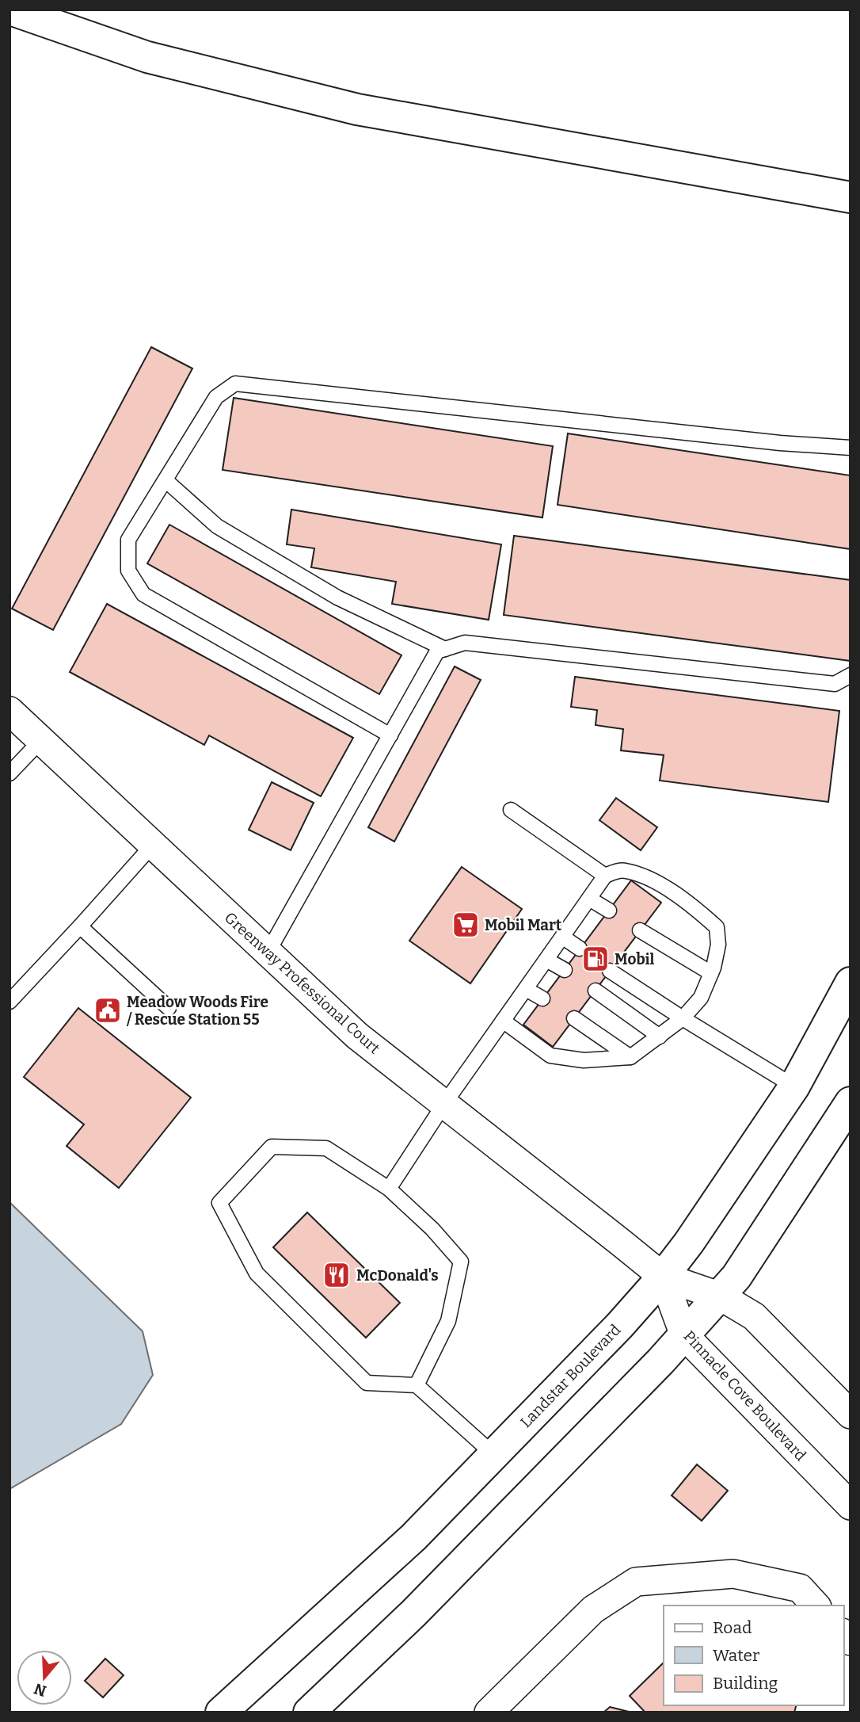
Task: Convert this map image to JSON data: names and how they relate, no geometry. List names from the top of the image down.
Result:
{
  "streets": {
    "main road": ["Landstar Boulevard"],
    "street": ["Greenway Professional Court", "Pinnacle Cove Boulevard"]
  },
  "crossings": [
    ["Greenway Professional Court", "Landstar Boulevard"],
    ["Greenway Professional Court", "Pinnacle Cove Boulevard"],
    ["Landstar Boulevard", "Pinnacle Cove Boulevard"]
  ],
  "places": {
    "supermarket": ["Mobil Mart"],
    "fuel station": ["Mobil"],
    "public building": ["Meadow Woods Fire / Rescue Station 55"],
    "restaurant": ["McDonald's"]
  },
  "legend": ["Road", "Water", "Building"],
  "north": "bottom"
}
